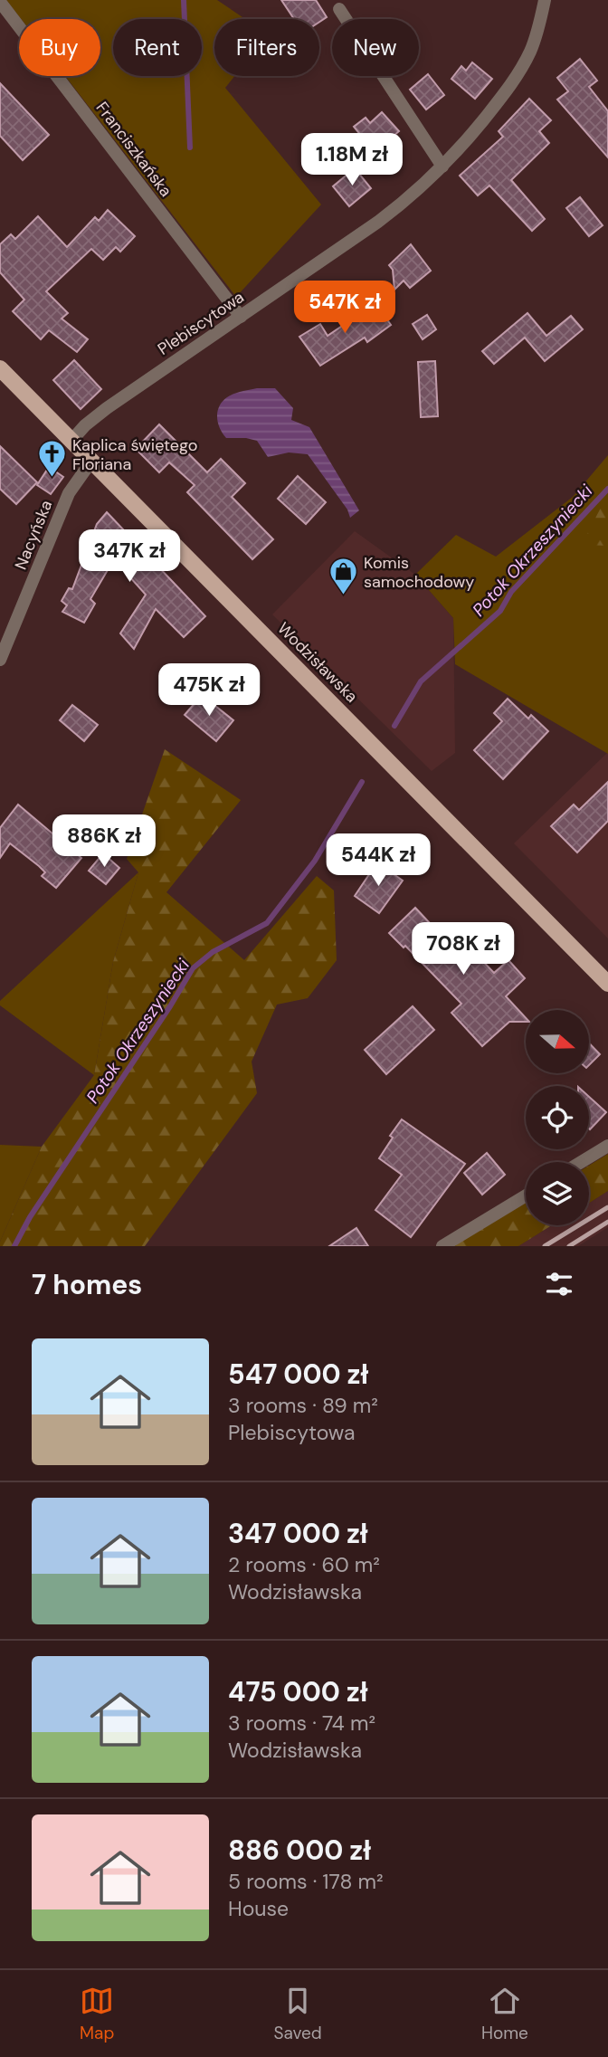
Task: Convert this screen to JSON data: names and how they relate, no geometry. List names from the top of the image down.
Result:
{
  "streets": {
    "main road": ["Wodzisławska"],
    "street": ["Franciszkańska", "Plebiscytowa", "Nacyńska"]
  },
  "crossings": [
    ["Franciszkańska", "Plebiscytowa"],
    ["Plebiscytowa", "Wodzisławska"],
    ["Nacyńska", "Wodzisławska"]
  ],
  "water": ["Potok Okrzeszyniecki"],
  "places": {
    "church": ["Kaplica świętego Floriana"],
    "shop": ["Komis samochodowy"]
  },
  "north": "right",
  "page": {
    "chip": [
      "Buy",
      "Rent",
      "Filters",
      "New"
    ],
    "price": [
      "1.18M zł",
      "547K zł",
      "347K zł",
      "475K zł",
      "886K zł",
      "544K zł",
      "708K zł"
    ],
    "heading": "7 homes",
    "list": [
      {
        "name": "547 000 zł",
        "note": "3 rooms · 89 m² · Plebiscytowa"
      },
      {
        "name": "347 000 zł",
        "note": "2 rooms · 60 m² · Wodzisławska"
      },
      {
        "name": "475 000 zł",
        "note": "3 rooms · 74 m² · Wodzisławska"
      },
      {
        "name": "886 000 zł",
        "note": "5 rooms · 178 m² · House"
      }
    ],
    "tabs": ["Map", "Saved", "Home"]
  }
}
